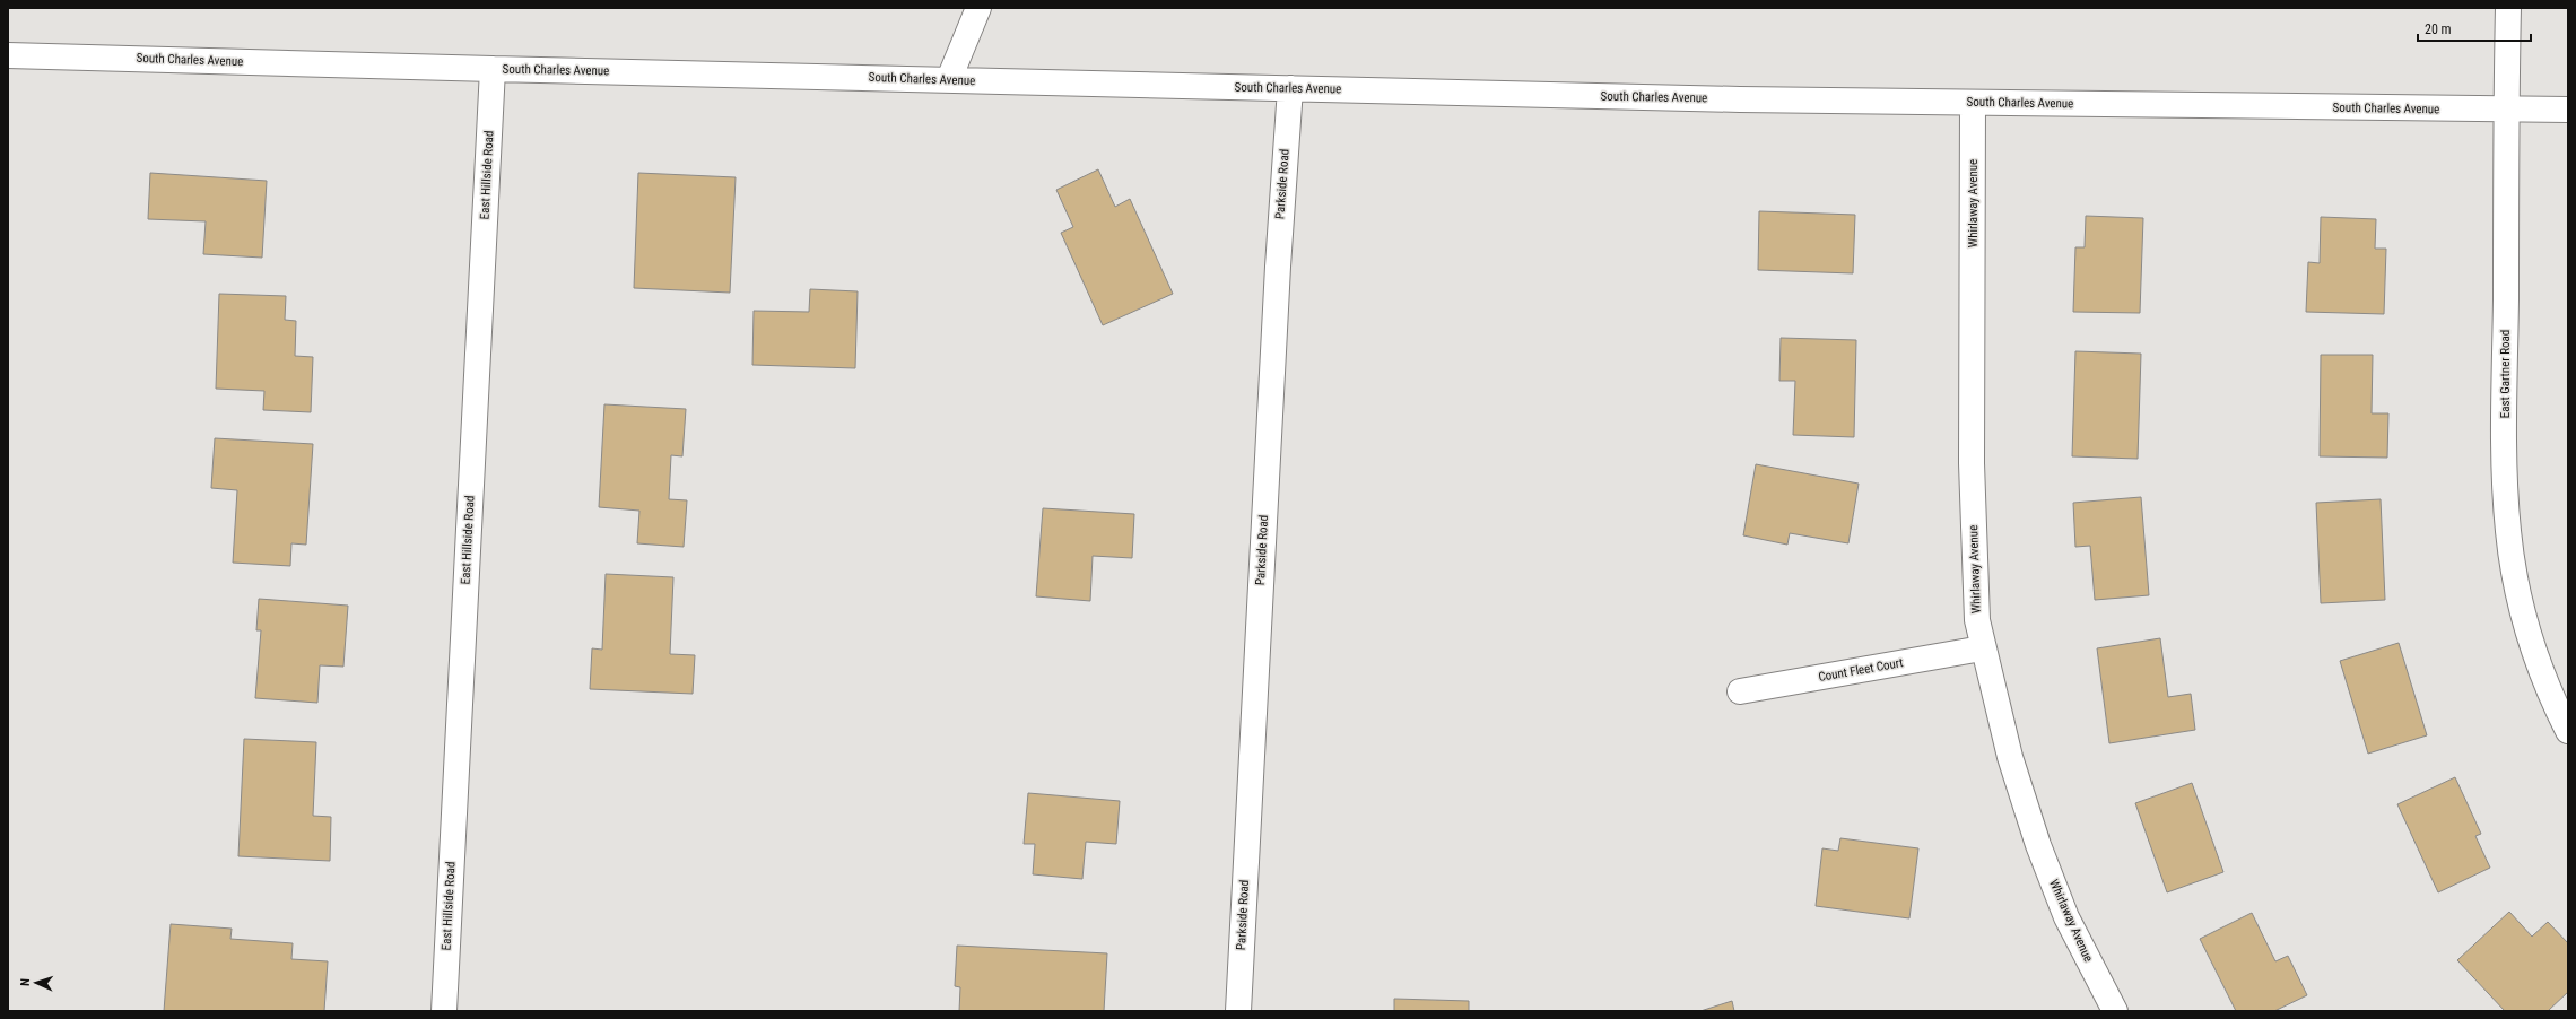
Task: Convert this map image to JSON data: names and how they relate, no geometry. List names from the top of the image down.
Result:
{
  "streets": {
    "street": [
      "South Charles Avenue",
      "East Hillside Road",
      "Parkside Road",
      "Whirlaway Avenue",
      "East Gartner Road",
      "Count Fleet Court"
    ]
  },
  "crossings": [
    ["South Charles Avenue", "East Hillside Road"],
    ["South Charles Avenue", "Parkside Road"],
    ["South Charles Avenue", "Whirlaway Avenue"],
    ["South Charles Avenue", "East Gartner Road"],
    ["Whirlaway Avenue", "Count Fleet Court"]
  ],
  "scale_bar": "20 m",
  "north": "left"
}
